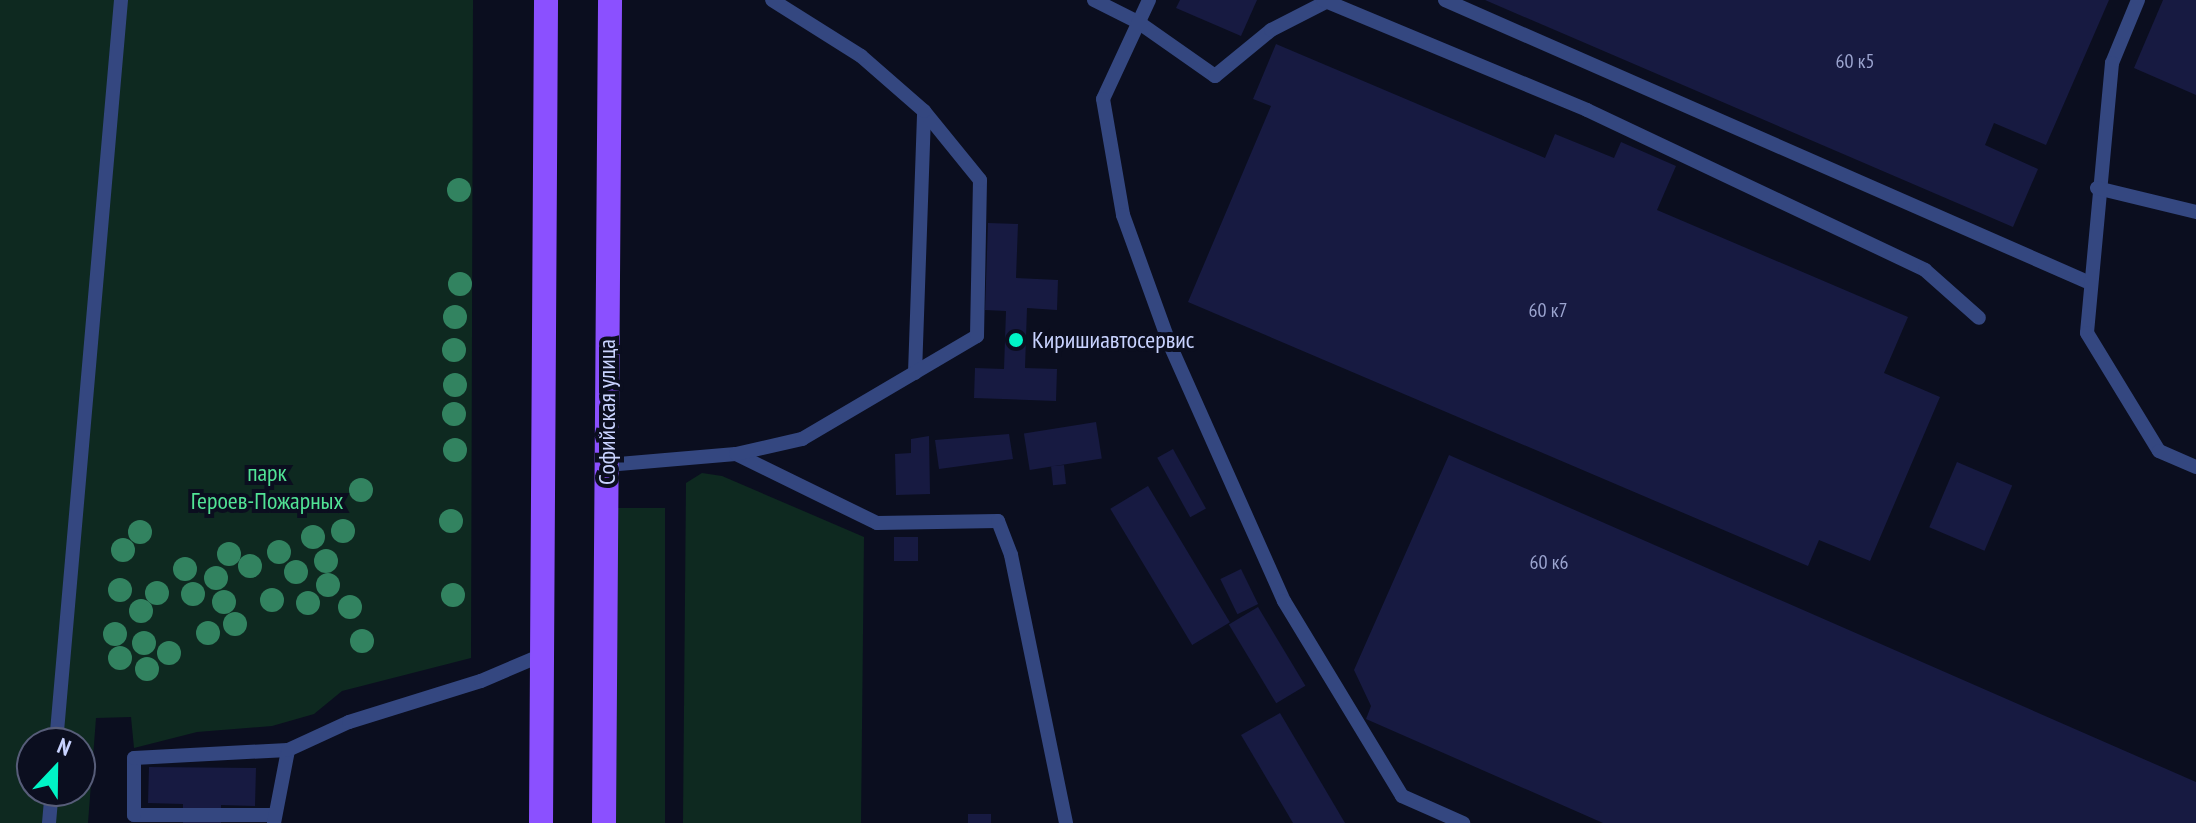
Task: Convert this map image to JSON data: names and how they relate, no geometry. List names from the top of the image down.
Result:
{
  "streets": {
    "main road": ["Софийская улица"]
  },
  "parks": ["парк Героев-Пожарных"],
  "places": ["Киришиавтосервис"],
  "house_numbers": ["60 к5", "60 к7", "60 к6"],
  "north": "top"
}
